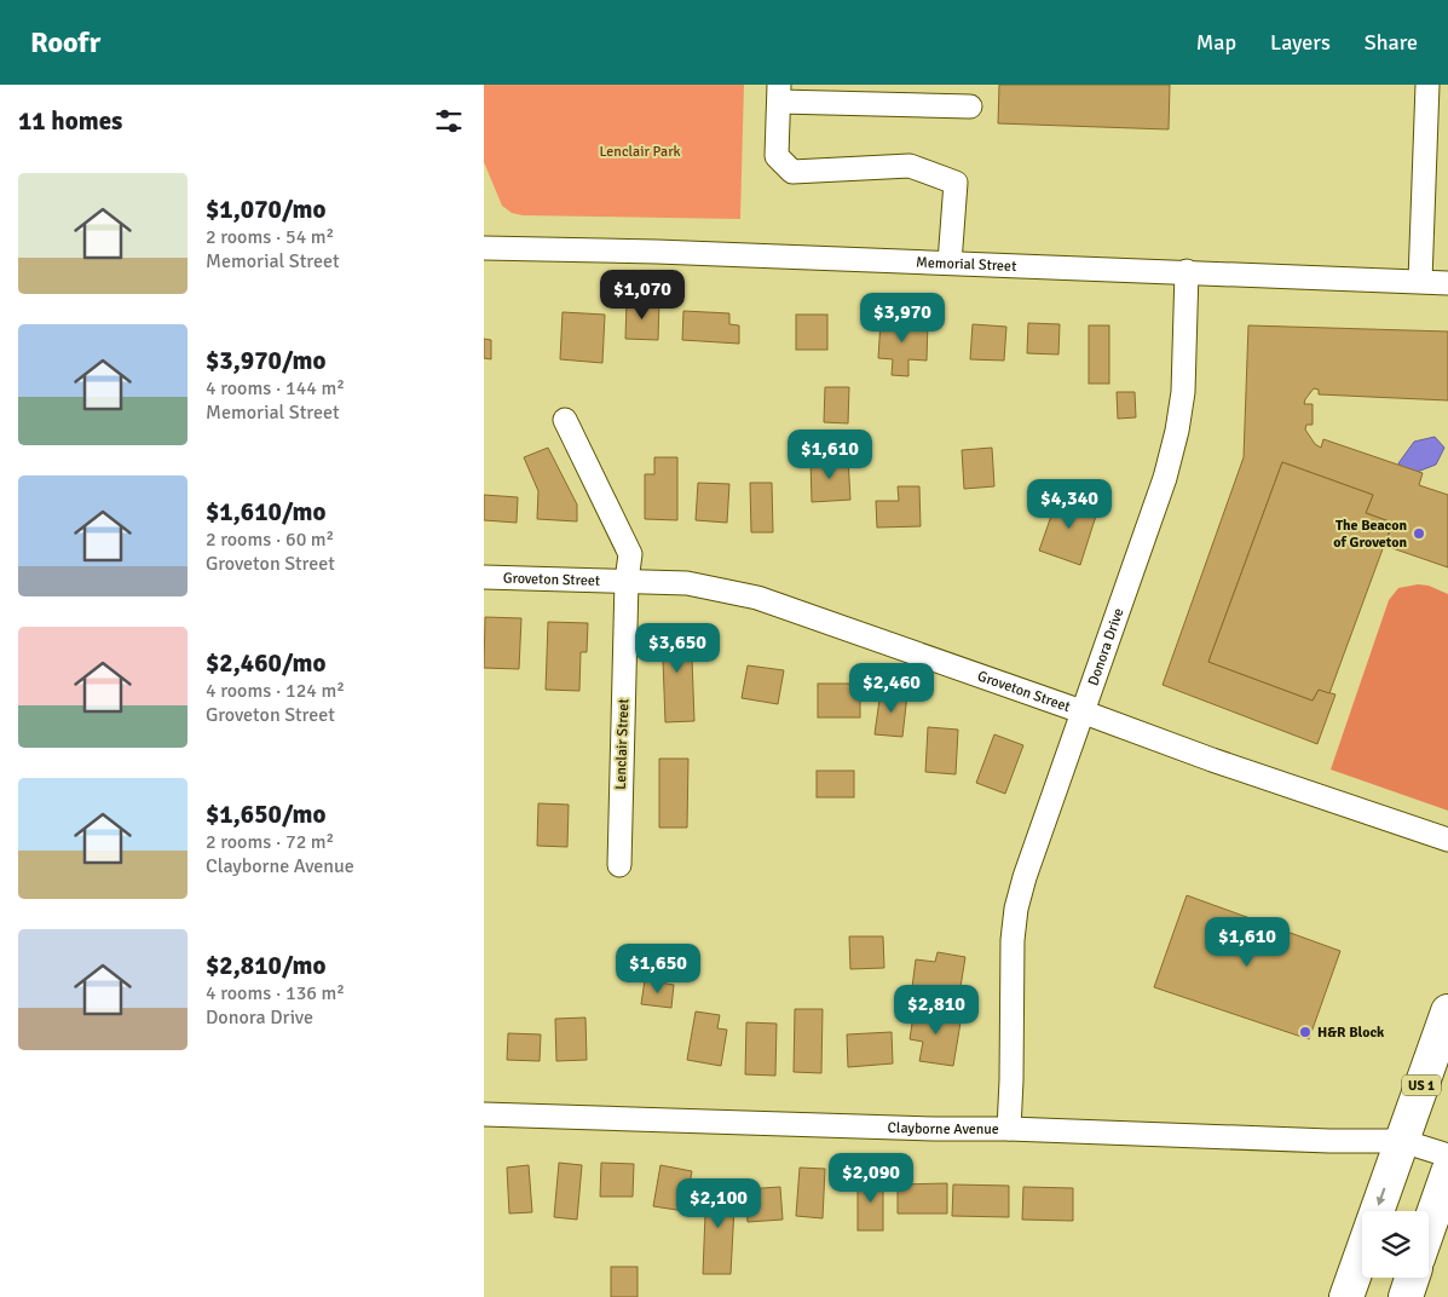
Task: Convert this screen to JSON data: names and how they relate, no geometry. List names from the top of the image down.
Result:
{
  "streets": {
    "highway": ["US 1"],
    "street": [
      "Memorial Street",
      "Groveton Street",
      "Donora Drive",
      "Lenclair Street",
      "Clayborne Avenue"
    ]
  },
  "crossings": [
    ["Memorial Street", "Donora Drive"],
    ["Groveton Street", "Donora Drive"],
    ["Groveton Street", "Lenclair Street"],
    ["Donora Drive", "Clayborne Avenue"],
    ["US 1", "Clayborne Avenue"]
  ],
  "parks": ["Lenclair Park"],
  "places": ["The Beacon of Groveton", "H&R Block"],
  "page": {
    "header": "Roofr",
    "nav": ["Map", "Layers", "Share"],
    "heading": "11 homes",
    "list": [
      {
        "name": "$1,070/mo",
        "note": "2 rooms · 54 m² · Memorial Street"
      },
      {
        "name": "$3,970/mo",
        "note": "4 rooms · 144 m² · Memorial Street"
      },
      {
        "name": "$1,610/mo",
        "note": "2 rooms · 60 m² · Groveton Street"
      },
      {
        "name": "$2,460/mo",
        "note": "4 rooms · 124 m² · Groveton Street"
      },
      {
        "name": "$1,650/mo",
        "note": "2 rooms · 72 m² · Clayborne Avenue"
      },
      {
        "name": "$2,810/mo",
        "note": "4 rooms · 136 m² · Donora Drive"
      }
    ],
    "price": [
      "$1,070",
      "$3,970",
      "$1,610",
      "$4,340",
      "$3,650",
      "$2,460",
      "$1,610",
      "$1,650",
      "$2,810",
      "$2,090",
      "$2,100"
    ]
  }
}
